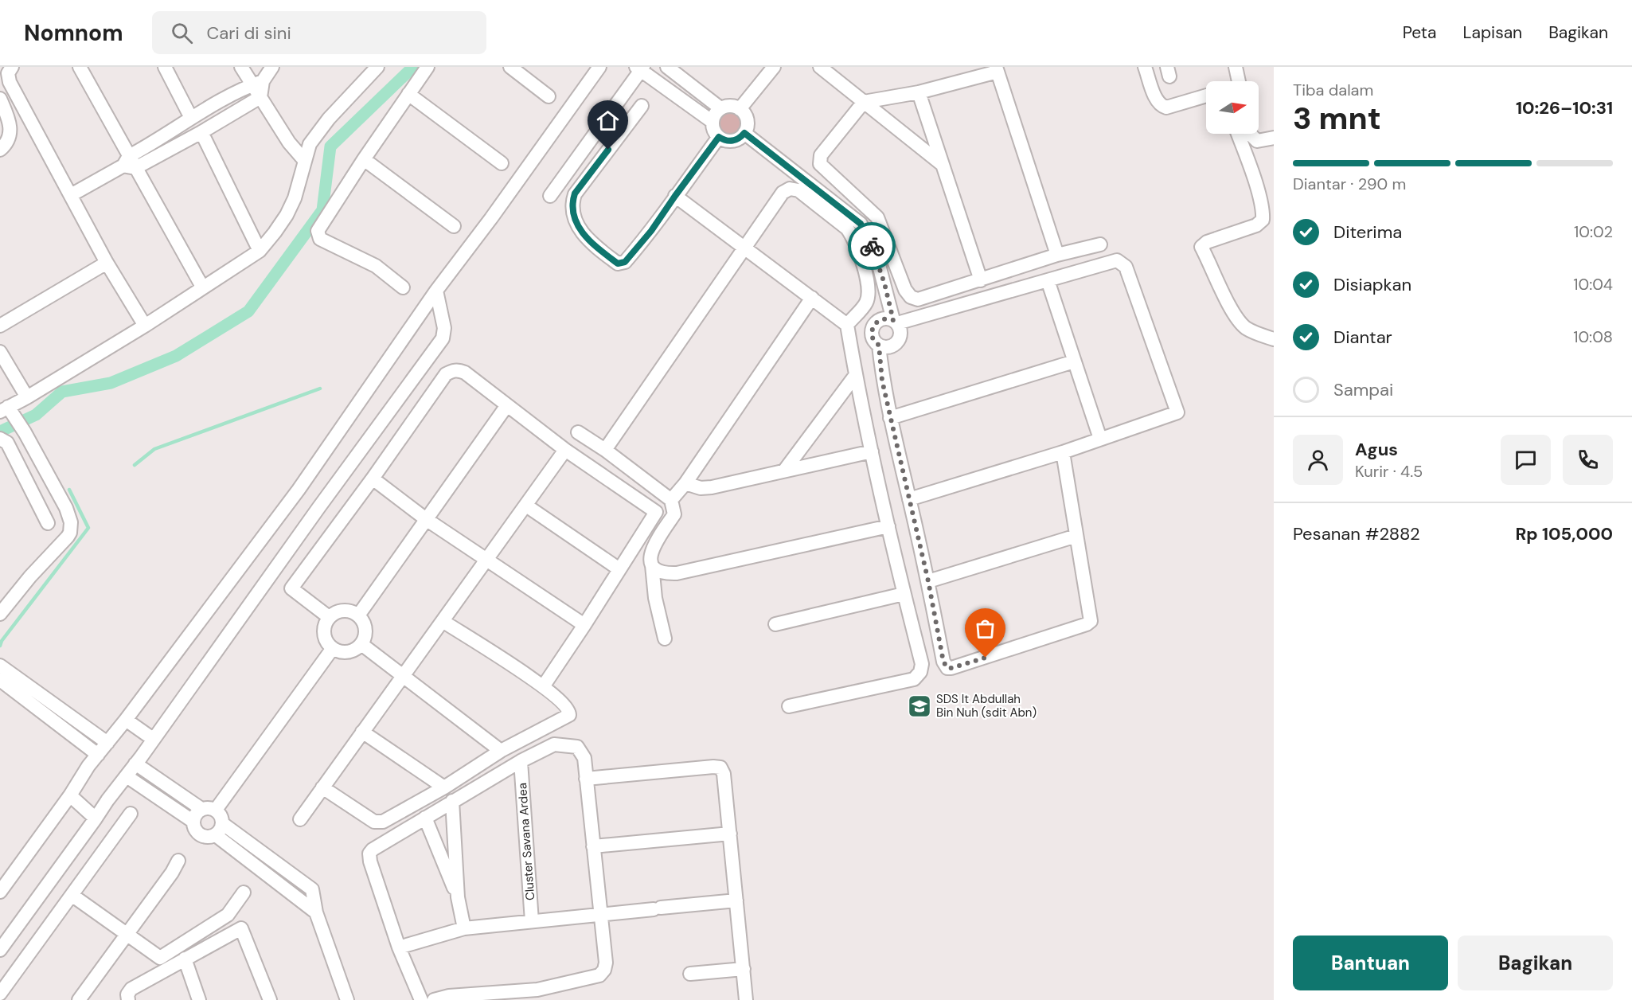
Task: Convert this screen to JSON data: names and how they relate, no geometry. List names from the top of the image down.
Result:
{
  "streets": {
    "street": ["Cluster Savana Ardea"]
  },
  "places": {
    "school or university": ["SDS It Abdullah Bin Nuh (sdit Abn)"]
  },
  "north": "right",
  "page": {
    "header": "Nomnom",
    "search": "Cari di sini",
    "nav": ["Peta", "Lapisan", "Bagikan"],
    "heading": ["3 mnt", "Tiba dalam", "10:26–10:31"],
    "panel": [
      "Agus",
      "Kurir · 4.5",
      "Pesanan #2882",
      "Rp 105,000"
    ],
    "bar": "Diantar · 290 m",
    "list": [
      ["Diterima", "10:02"],
      ["Disiapkan", "10:04"],
      ["Diantar", "10:08"],
      "Sampai"
    ],
    "buttons": ["Bantuan", "Bagikan"]
  }
}
